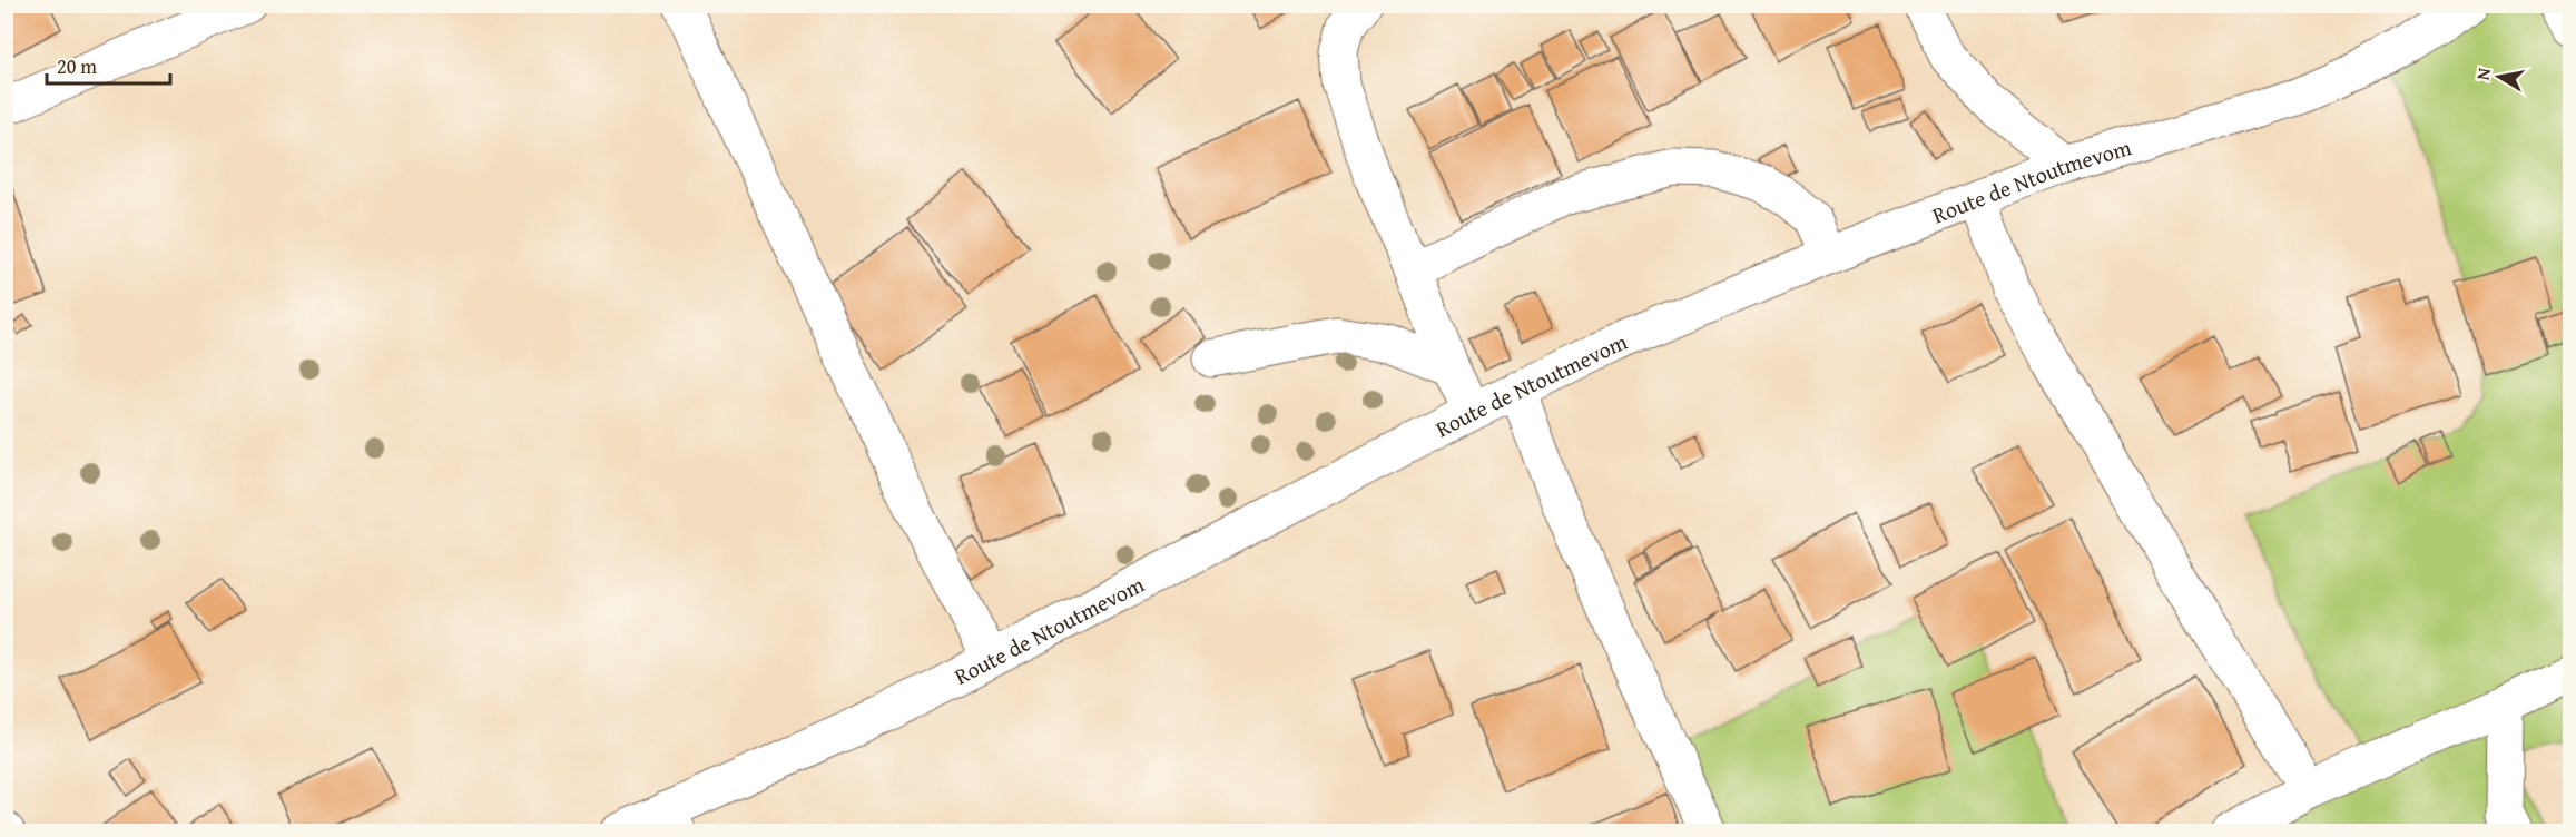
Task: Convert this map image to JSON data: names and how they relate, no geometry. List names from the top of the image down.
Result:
{
  "streets": {
    "street": ["Route de Ntoutmevom"]
  },
  "scale_bar": "20 m",
  "north": "left"
}
